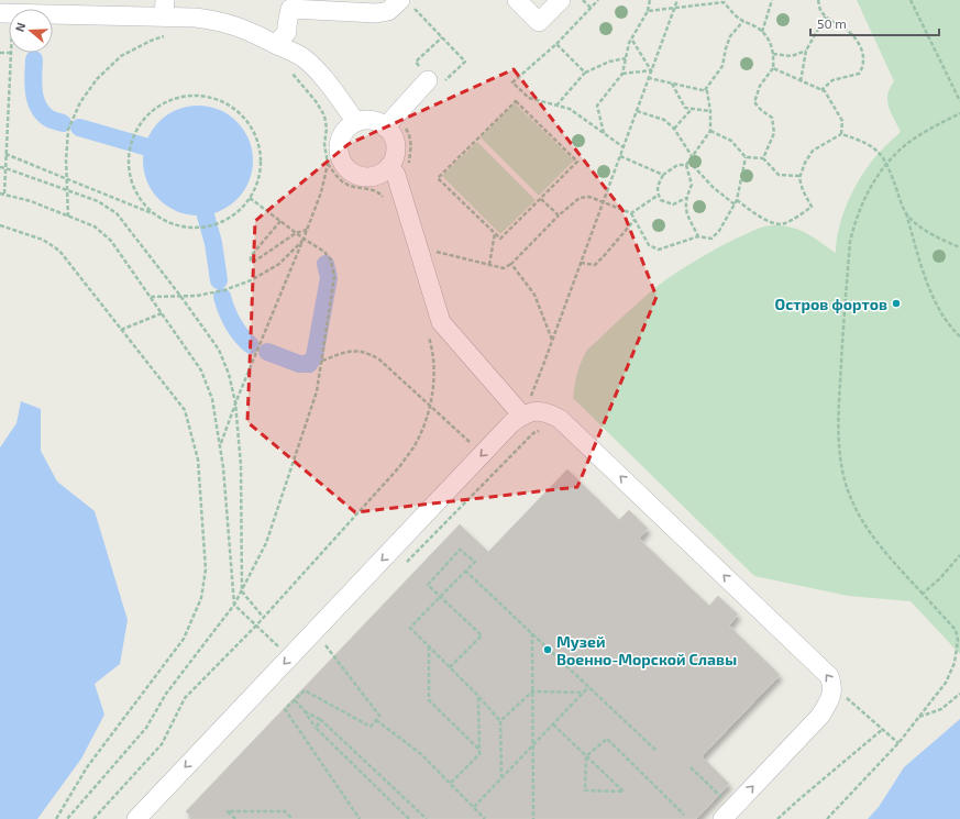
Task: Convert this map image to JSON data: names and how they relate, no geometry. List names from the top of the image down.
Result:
{
  "places": ["Остров фортов", "Музей Военно-Морской Славы"],
  "scale_bar": "50 m",
  "north": "left"
}
